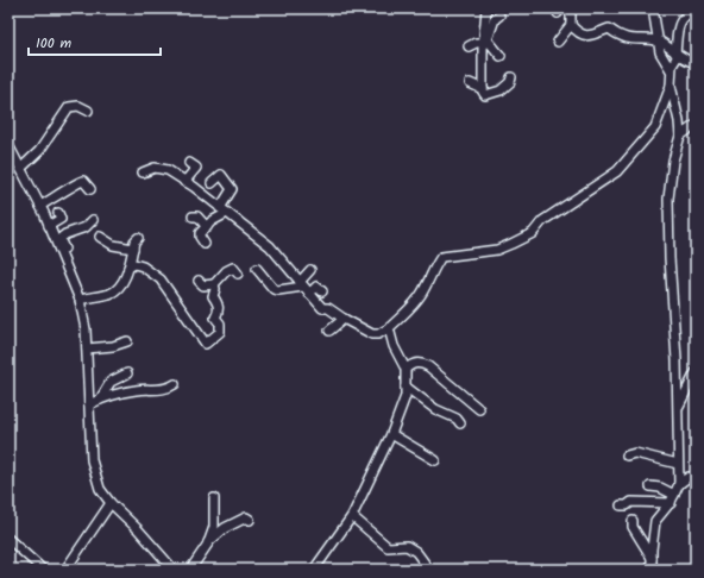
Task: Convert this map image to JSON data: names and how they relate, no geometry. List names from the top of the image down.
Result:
{
  "scale_bar": "100 m"
}
